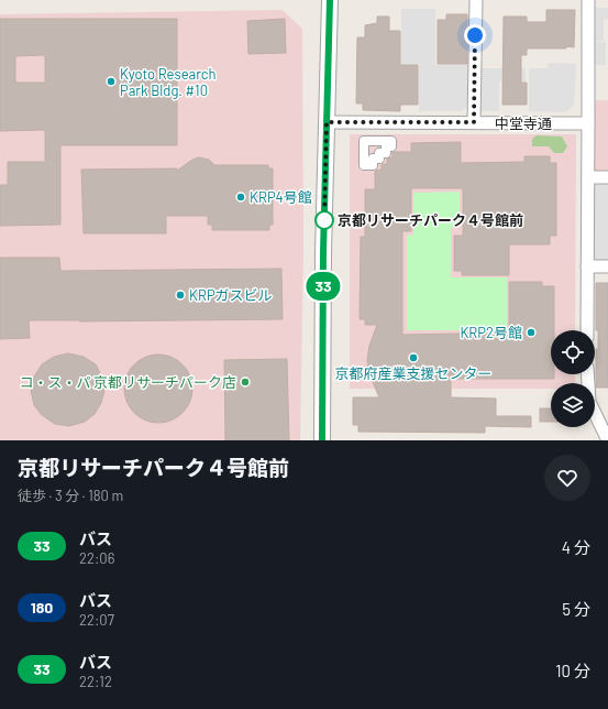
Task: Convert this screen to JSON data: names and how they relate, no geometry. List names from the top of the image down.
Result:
{
  "streets": {
    "street": ["中堂寺通"]
  },
  "places": [
    "Kyoto Research Park Bldg. #10",
    "KRP4号館",
    "京都リサーチパーク４号館前",
    "KRPガスビル",
    "KRP2号館",
    "京都府産業支援センター",
    "コ・ス・パ 京都リサーチパーク店"
  ],
  "lines": ["bus line 33"],
  "page": {
    "on_map": "33",
    "heading": ["京都リサーチパーク４号館前", "徒歩 · 3 分 · 180 m"],
    "list": [
      {
        "mark": "33",
        "name": "バス",
        "note": "22:06",
        "value": "4 分"
      },
      {
        "mark": "180",
        "name": "バス",
        "note": "22:07",
        "value": "5 分"
      },
      {
        "mark": "33",
        "name": "バス",
        "note": "22:12",
        "value": "10 分"
      }
    ]
  }
}
